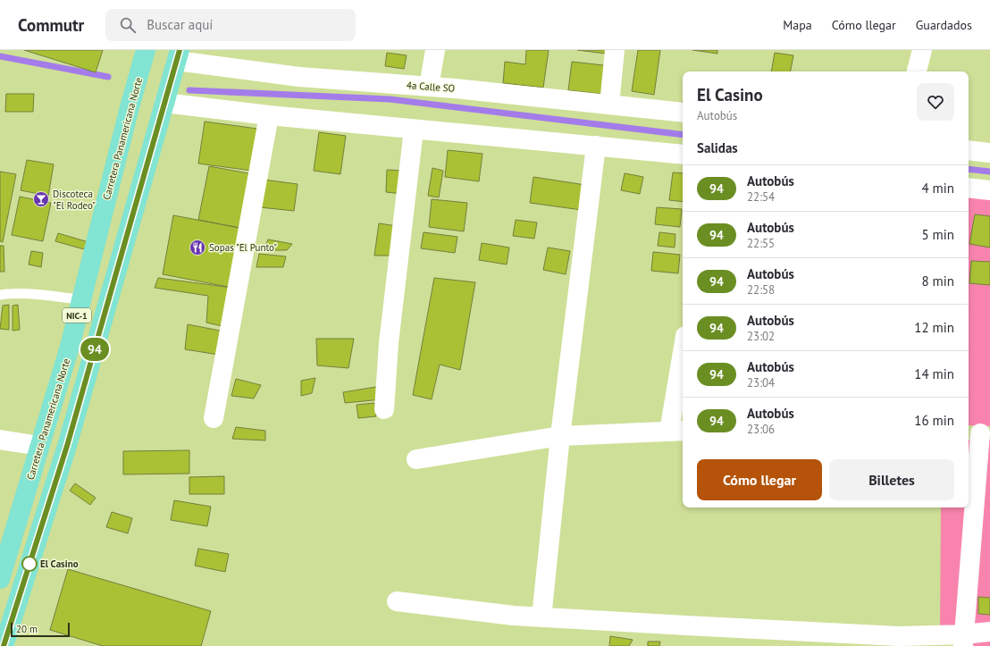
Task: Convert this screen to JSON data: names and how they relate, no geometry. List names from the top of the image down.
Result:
{
  "streets": {
    "highway": ["Carretera Panamericana Norte", "NIC-1"],
    "street": ["4a Calle SO"]
  },
  "crossings": [
    ["4a Calle SO", "NIC-1"]
  ],
  "places": {
    "bar": ["Discoteca \"El Rodeo\""],
    "restaurant": ["Sopas \"El Punto\""],
    "other": ["El Casino"]
  },
  "lines": ["bus line 94"],
  "scale_bar": "20 m",
  "page": {
    "header": "Commutr",
    "search": "Buscar aquí",
    "nav": ["Mapa", "Cómo llegar", "Guardados"],
    "on_map": "94",
    "heading": [
      ["El Casino", "Autobús"],
      "Salidas"
    ],
    "list": [
      {
        "mark": "94",
        "name": "Autobús",
        "note": "22:54",
        "value": "4 min"
      },
      {
        "mark": "94",
        "name": "Autobús",
        "note": "22:55",
        "value": "5 min"
      },
      {
        "mark": "94",
        "name": "Autobús",
        "note": "22:58",
        "value": "8 min"
      },
      {
        "mark": "94",
        "name": "Autobús",
        "note": "23:02",
        "value": "12 min"
      },
      {
        "mark": "94",
        "name": "Autobús",
        "note": "23:04",
        "value": "14 min"
      },
      {
        "mark": "94",
        "name": "Autobús",
        "note": "23:06",
        "value": "16 min"
      }
    ],
    "buttons": ["Cómo llegar", "Billetes"],
    "scale": "20 m"
  }
}
